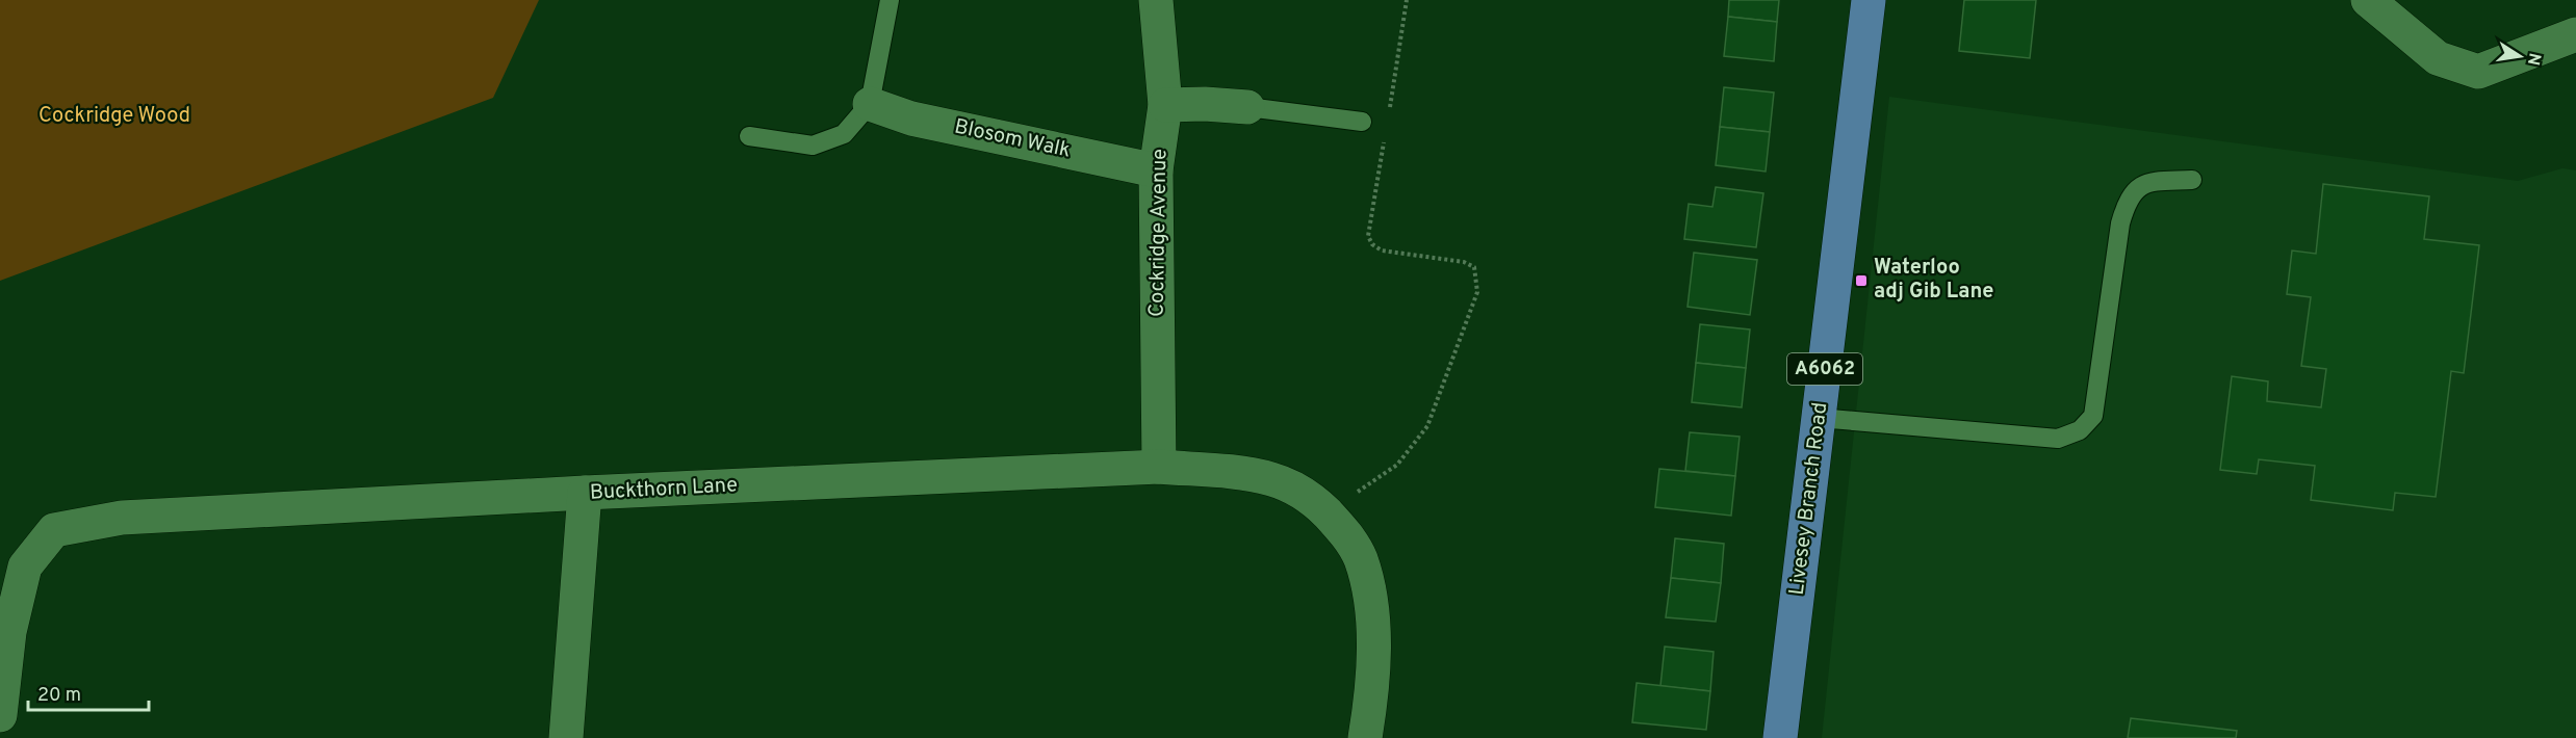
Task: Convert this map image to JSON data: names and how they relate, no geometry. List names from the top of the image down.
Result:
{
  "streets": {
    "main road": ["A6062", "Livesey Branch Road"],
    "street": ["Blosom Walk", "Cockridge Avenue", "Buckthorn Lane"]
  },
  "crossings": [
    ["Blosom Walk", "Cockridge Avenue"],
    ["Cockridge Avenue", "Buckthorn Lane"]
  ],
  "parks": ["Cockridge Wood"],
  "places": {
    "transit": ["Waterloo adj Gib Lane"]
  },
  "scale_bar": "20 m",
  "north": "right"
}
